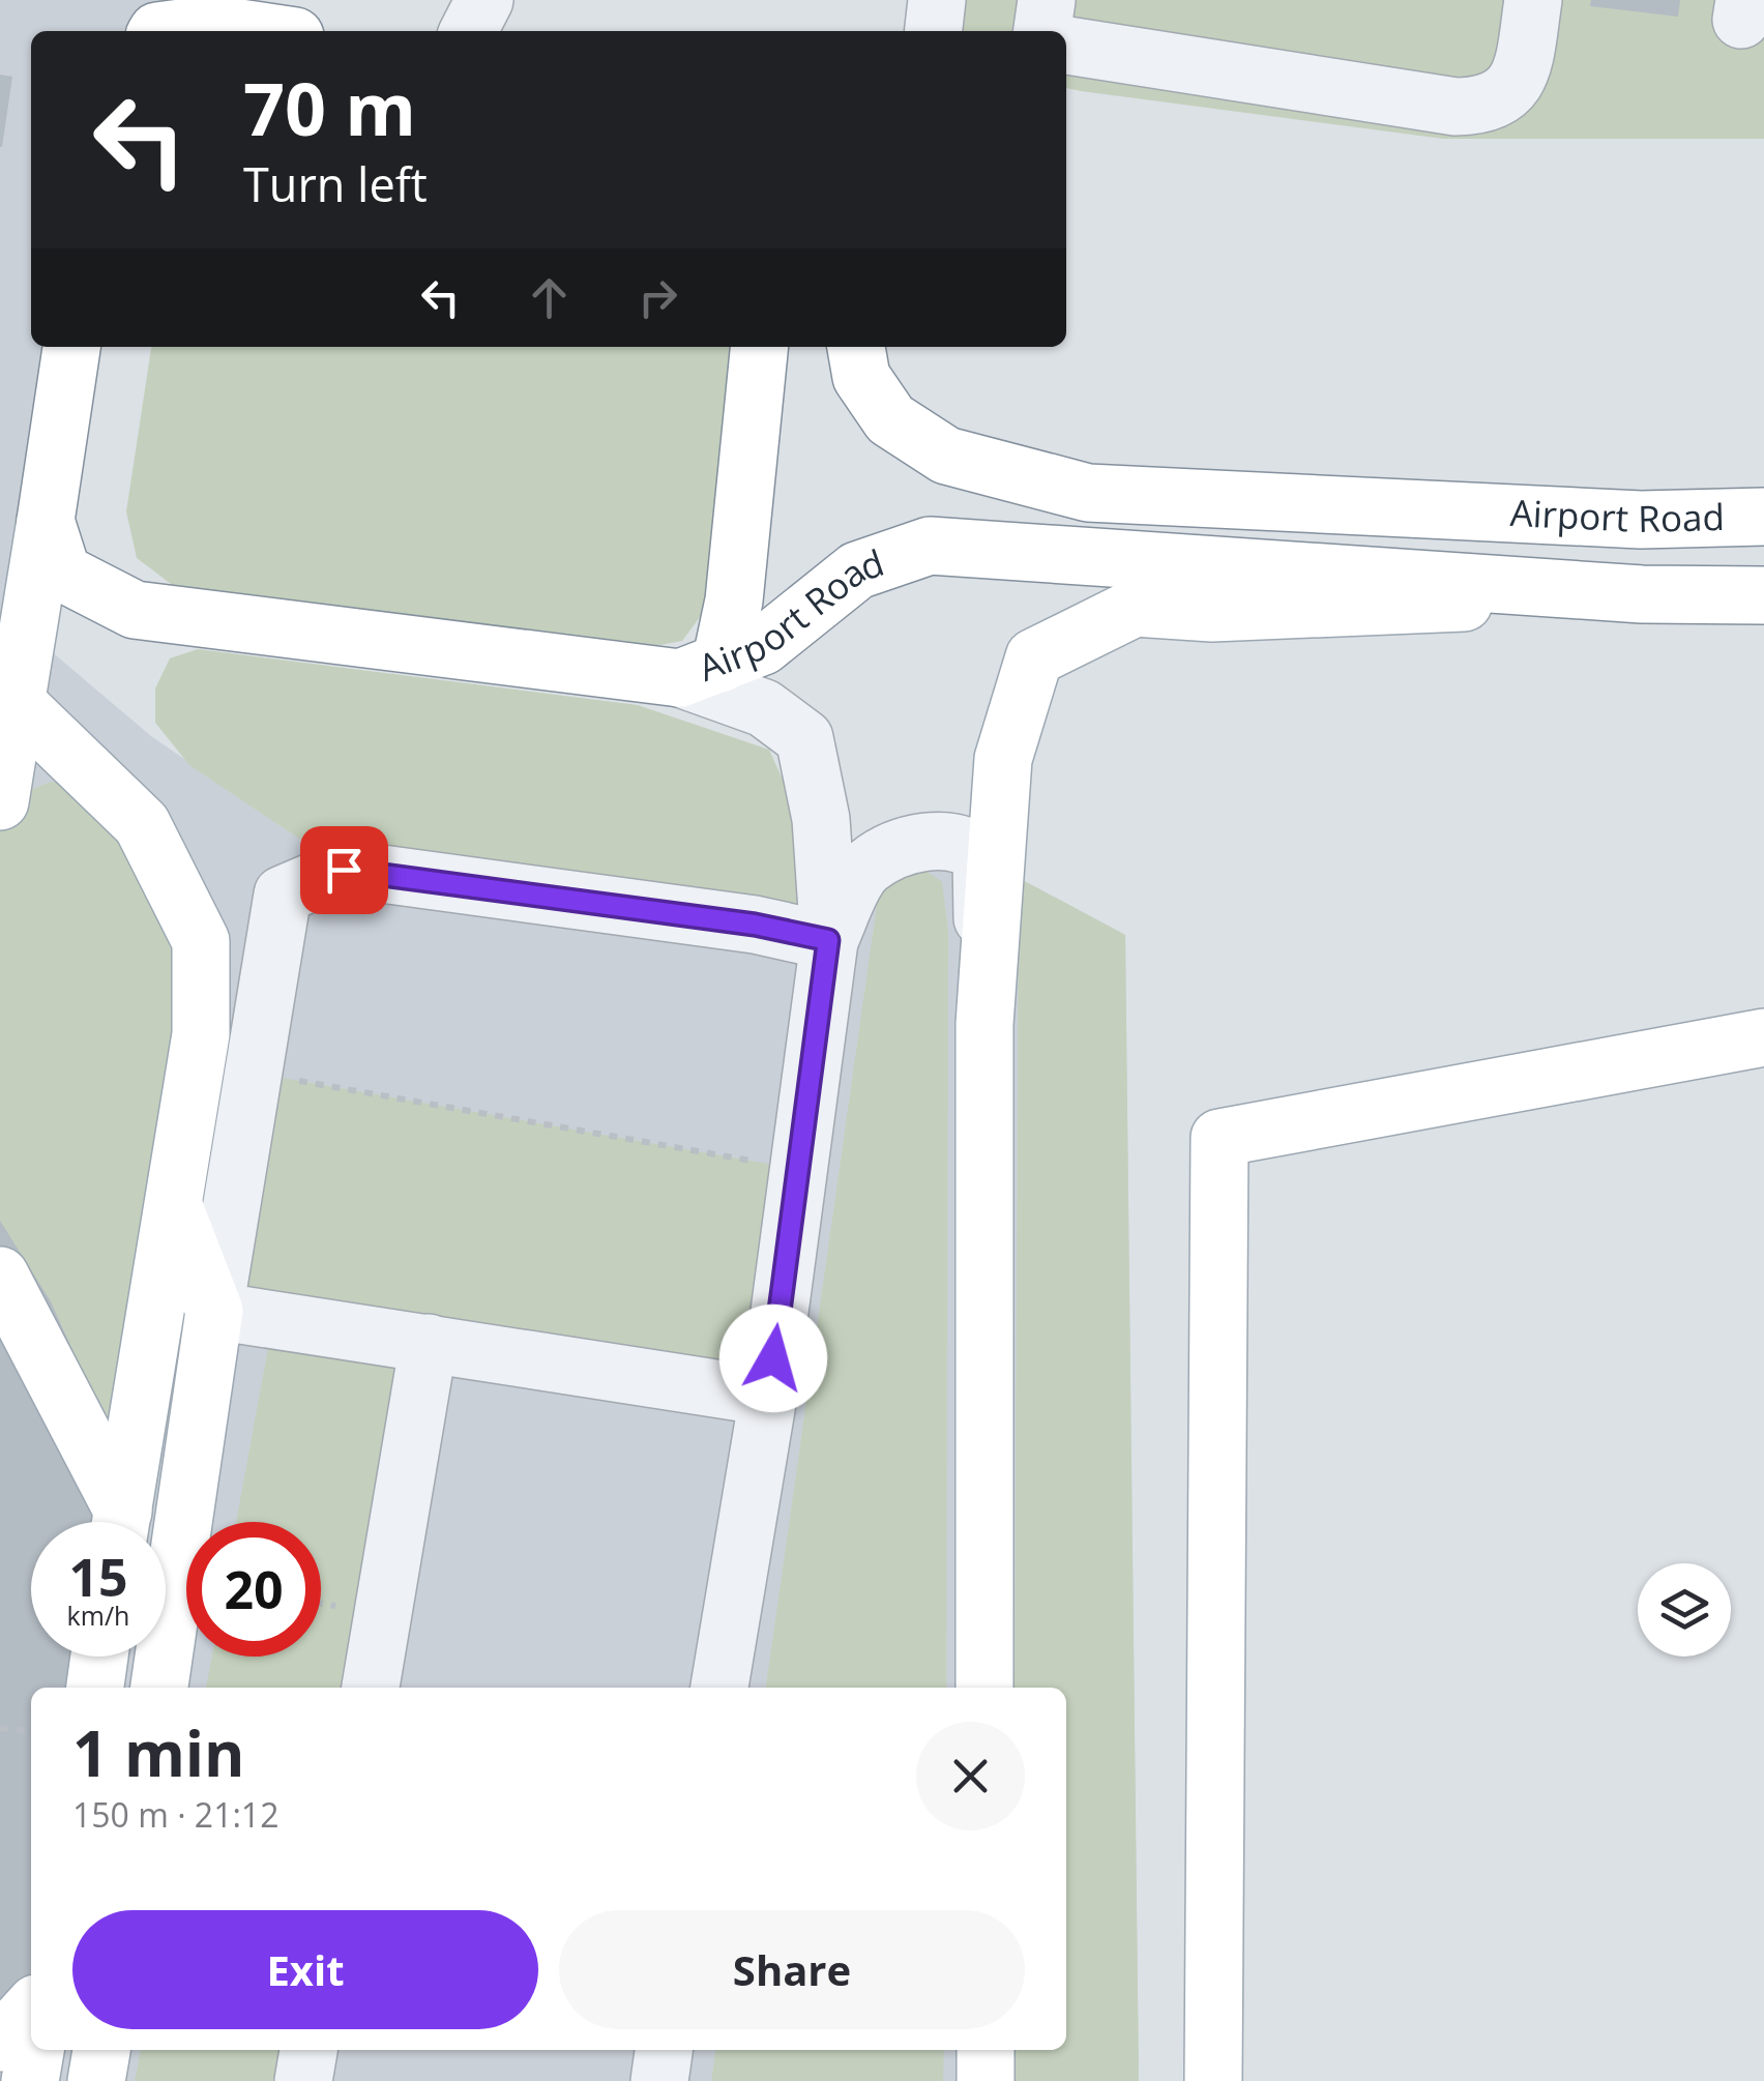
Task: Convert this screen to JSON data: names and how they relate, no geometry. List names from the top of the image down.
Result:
{
  "streets": {
    "main road": ["Airport Road"]
  },
  "page": {
    "turn": ["70 m", "Turn left"],
    "speed": "15 km/h",
    "limit": "20",
    "heading": ["1 min", "150 m · 21:12"],
    "buttons": ["Exit", "Share"]
  }
}
